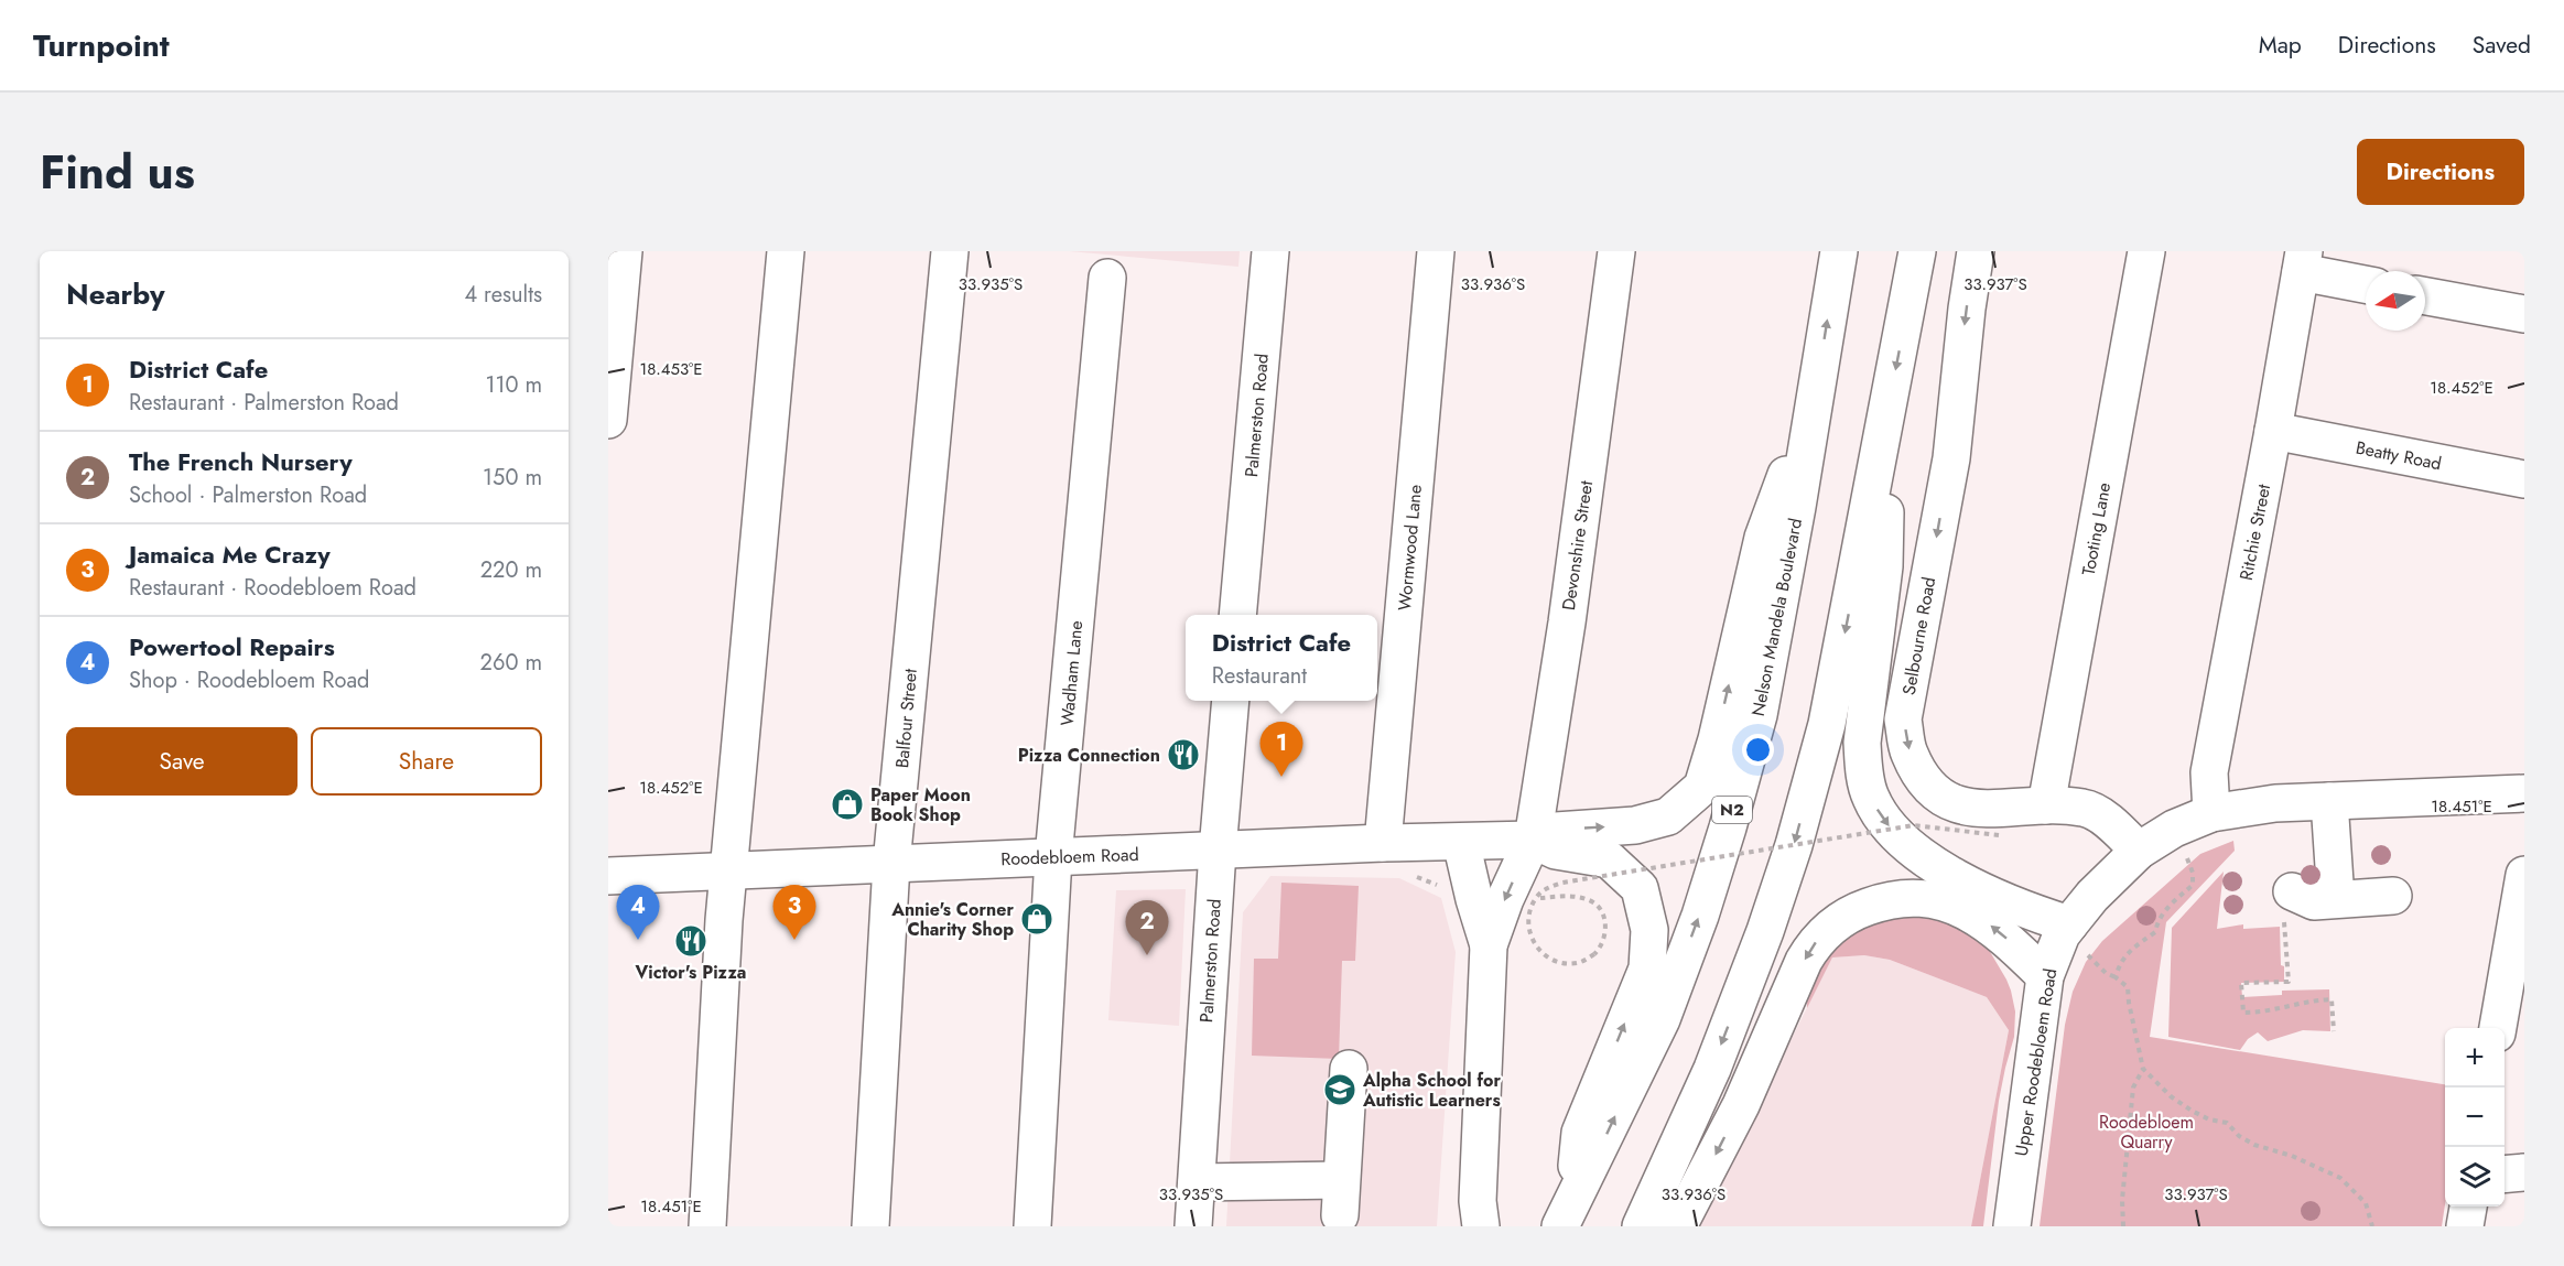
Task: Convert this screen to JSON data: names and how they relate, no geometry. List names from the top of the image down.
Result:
{
  "streets": {
    "main road": [
      "Palmerston Road",
      "Beatty Road",
      "Tooting Lane",
      "Ritchie Street",
      "Devonshire Street",
      "Wormwood Lane",
      "Nelson Mandela Boulevard",
      "Selbourne Road",
      "Wadham Lane",
      "Balfour Street",
      "N2",
      "Roodebloem Road",
      "Upper Roodebloem Road"
    ]
  },
  "crossings": [
    ["Palmerston Road", "Roodebloem Road"],
    ["Beatty Road", "Ritchie Street"],
    ["Tooting Lane", "Selbourne Road"],
    ["Ritchie Street", "Upper Roodebloem Road"],
    ["Devonshire Street", "Roodebloem Road"],
    ["Wormwood Lane", "Roodebloem Road"],
    ["Selbourne Road", "Upper Roodebloem Road"],
    ["Wadham Lane", "Roodebloem Road"],
    ["Balfour Street", "Roodebloem Road"]
  ],
  "parks": ["Roodebloem Quarry"],
  "places": {
    "restaurant": ["Pizza Connection", "Victor's Pizza"],
    "shop": ["Paper Moon Book Shop", "Annie's Corner Charity Shop"],
    "school or university": ["Alpha School for Autistic Learners"]
  },
  "north": "left",
  "page": {
    "header": "Turnpoint",
    "nav": ["Map", "Directions", "Saved"],
    "title": "Find us",
    "buttons": [
      "Directions",
      ["Save", "Share"]
    ],
    "heading": ["Nearby", "4 results"],
    "list": [
      {
        "mark": "1",
        "name": "District Cafe",
        "note": "Restaurant · Palmerston Road",
        "value": "110 m"
      },
      {
        "mark": "2",
        "name": "The French Nursery",
        "note": "School · Palmerston Road",
        "value": "150 m"
      },
      {
        "mark": "3",
        "name": "Jamaica Me Crazy",
        "note": "Restaurant · Roodebloem Road",
        "value": "220 m"
      },
      {
        "mark": "4",
        "name": "Powertool Repairs",
        "note": "Shop · Roodebloem Road",
        "value": "260 m"
      }
    ],
    "popup": ["District Cafe", "Restaurant"],
    "pins": [
      "1",
      "3",
      "4",
      "2"
    ],
    "map_buttons": ["+", "−"]
  },
  "coordinates": [
    "33.935°S",
    "33.936°S",
    "33.937°S",
    "18.453°E",
    "18.452°E",
    "18.451°E"
  ]
}
